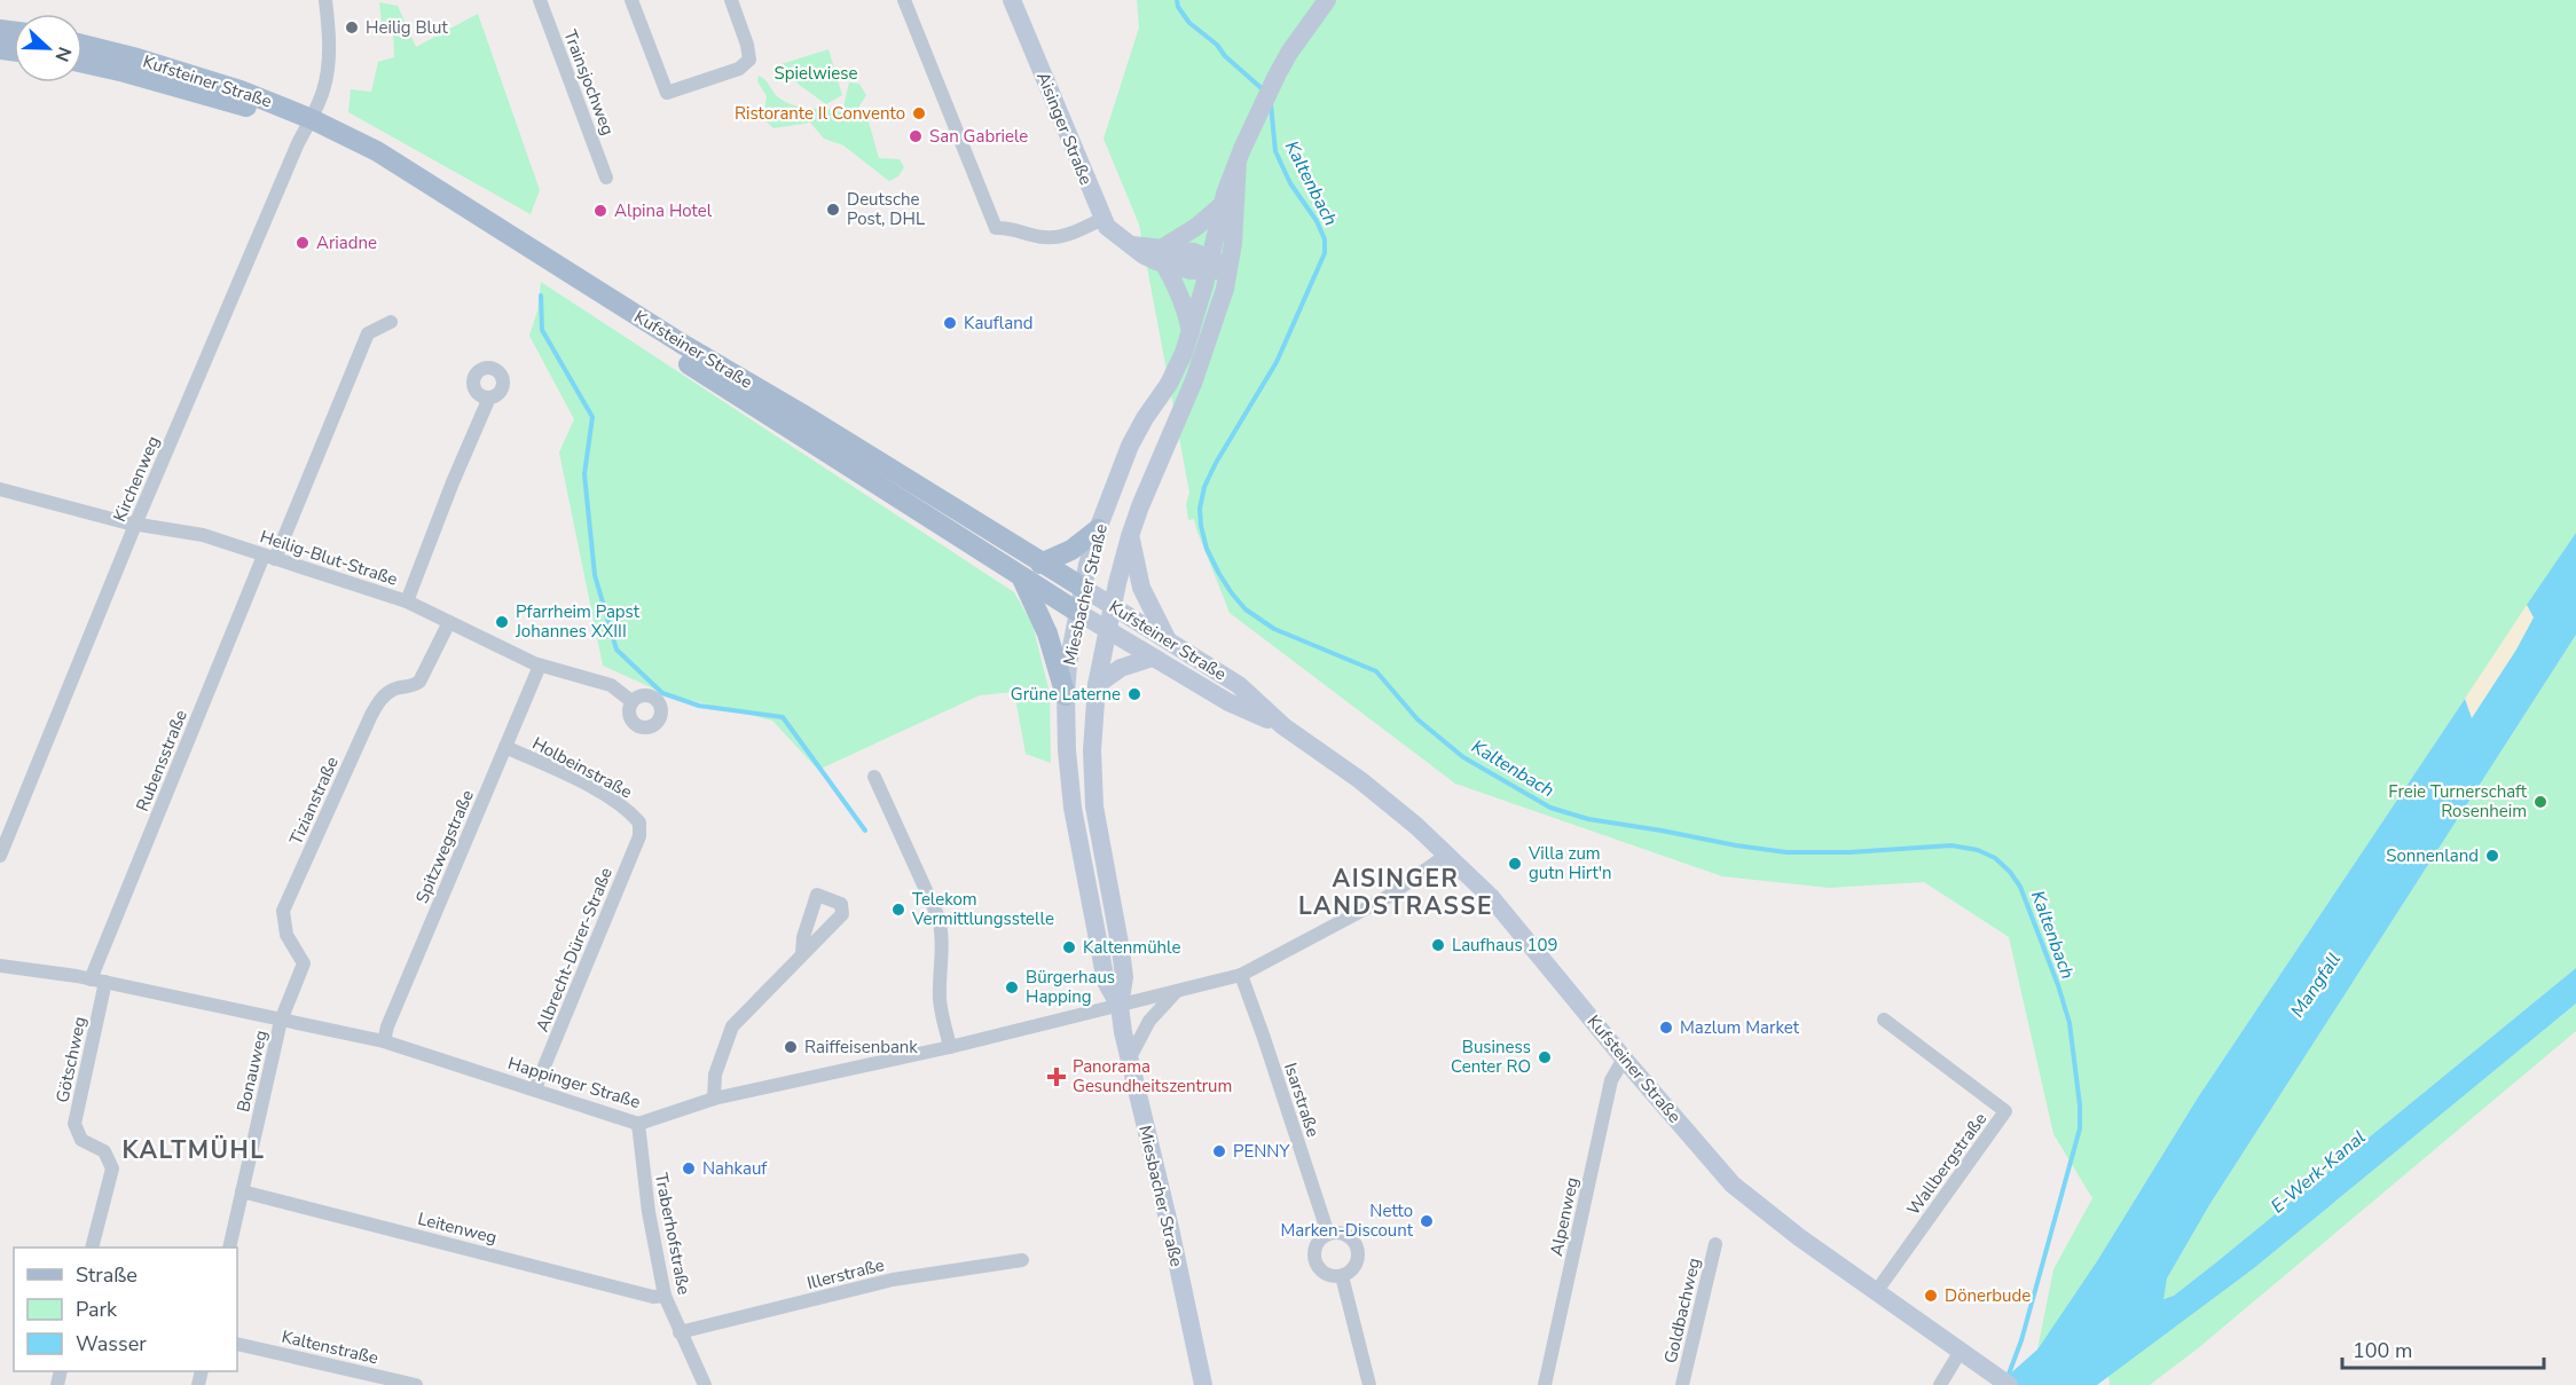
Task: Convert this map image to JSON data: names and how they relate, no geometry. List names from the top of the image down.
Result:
{
  "streets": {
    "main road": ["Kufsteiner Straße", "Aisinger Straße", "Miesbacher Straße"],
    "street": [
      "Trainsjochweg",
      "Kirchenweg",
      "Heilig-Blut-Straße",
      "Rubensstraße",
      "Holbeinstraße",
      "Tizianstraße",
      "Spitzwegstraße",
      "Albrecht-Dürer-Straße",
      "Götschweg",
      "Bonauweg",
      "Happinger Straße",
      "Isarstraße",
      "Wallbergstraße",
      "Alpenweg",
      "Leitenweg",
      "Traberhofstraße",
      "Illerstraße",
      "Goldbachweg",
      "Kaltenstraße"
    ]
  },
  "crossings": [
    ["Kufsteiner Straße", "Kirchenweg"],
    ["Kufsteiner Straße", "Miesbacher Straße"],
    ["Kufsteiner Straße", "Happinger Straße"],
    ["Kufsteiner Straße", "Wallbergstraße"],
    ["Kufsteiner Straße", "Alpenweg"],
    ["Aisinger Straße", "Miesbacher Straße"],
    ["Kirchenweg", "Heilig-Blut-Straße"],
    ["Heilig-Blut-Straße", "Rubensstraße"],
    ["Heilig-Blut-Straße", "Tizianstraße"],
    ["Heilig-Blut-Straße", "Spitzwegstraße"],
    ["Miesbacher Straße", "Happinger Straße"],
    ["Rubensstraße", "Götschweg"],
    ["Rubensstraße", "Happinger Straße"],
    ["Holbeinstraße", "Spitzwegstraße"],
    ["Holbeinstraße", "Albrecht-Dürer-Straße"],
    ["Tizianstraße", "Bonauweg"],
    ["Tizianstraße", "Happinger Straße"],
    ["Spitzwegstraße", "Happinger Straße"],
    ["Albrecht-Dürer-Straße", "Happinger Straße"],
    ["Götschweg", "Happinger Straße"],
    ["Bonauweg", "Happinger Straße"],
    ["Bonauweg", "Leitenweg"],
    ["Happinger Straße", "Isarstraße"],
    ["Happinger Straße", "Traberhofstraße"],
    ["Leitenweg", "Traberhofstraße"],
    ["Traberhofstraße", "Illerstraße"]
  ],
  "districts": ["AISINGER LANDSTRASSE", "KALTMÜHL"],
  "water": ["Kaltenbach", "Mangfall", "E-Werk-Kanal"],
  "parks": ["Spielwiese"],
  "places": {
    "other": [
      "Heilig Blut",
      "Ristorante Il Convento",
      "San Gabriele",
      "Deutsche Post, DHL",
      "Alpina Hotel",
      "Ariadne",
      "Kaufland",
      "Pfarrheim Papst Johannes XXIII",
      "Grüne Laterne",
      "Freie Turnerschaft Rosenheim",
      "Sonnenland",
      "Villa zum gutn Hirt'n",
      "Telekom Vermittlungsstelle",
      "Laufhaus 109",
      "Kaltenmühle",
      "Bürgerhaus Happing",
      "Mazlum Market",
      "Raiffeisenbank",
      "Business Center RO",
      "PENNY",
      "Nahkauf",
      "Netto Marken-Discount",
      "Dönerbude"
    ],
    "health": ["Panorama Gesundheitszentrum"]
  },
  "legend": ["Straße", "Park", "Wasser"],
  "scale_bar": "100 m",
  "north": "right"
}
